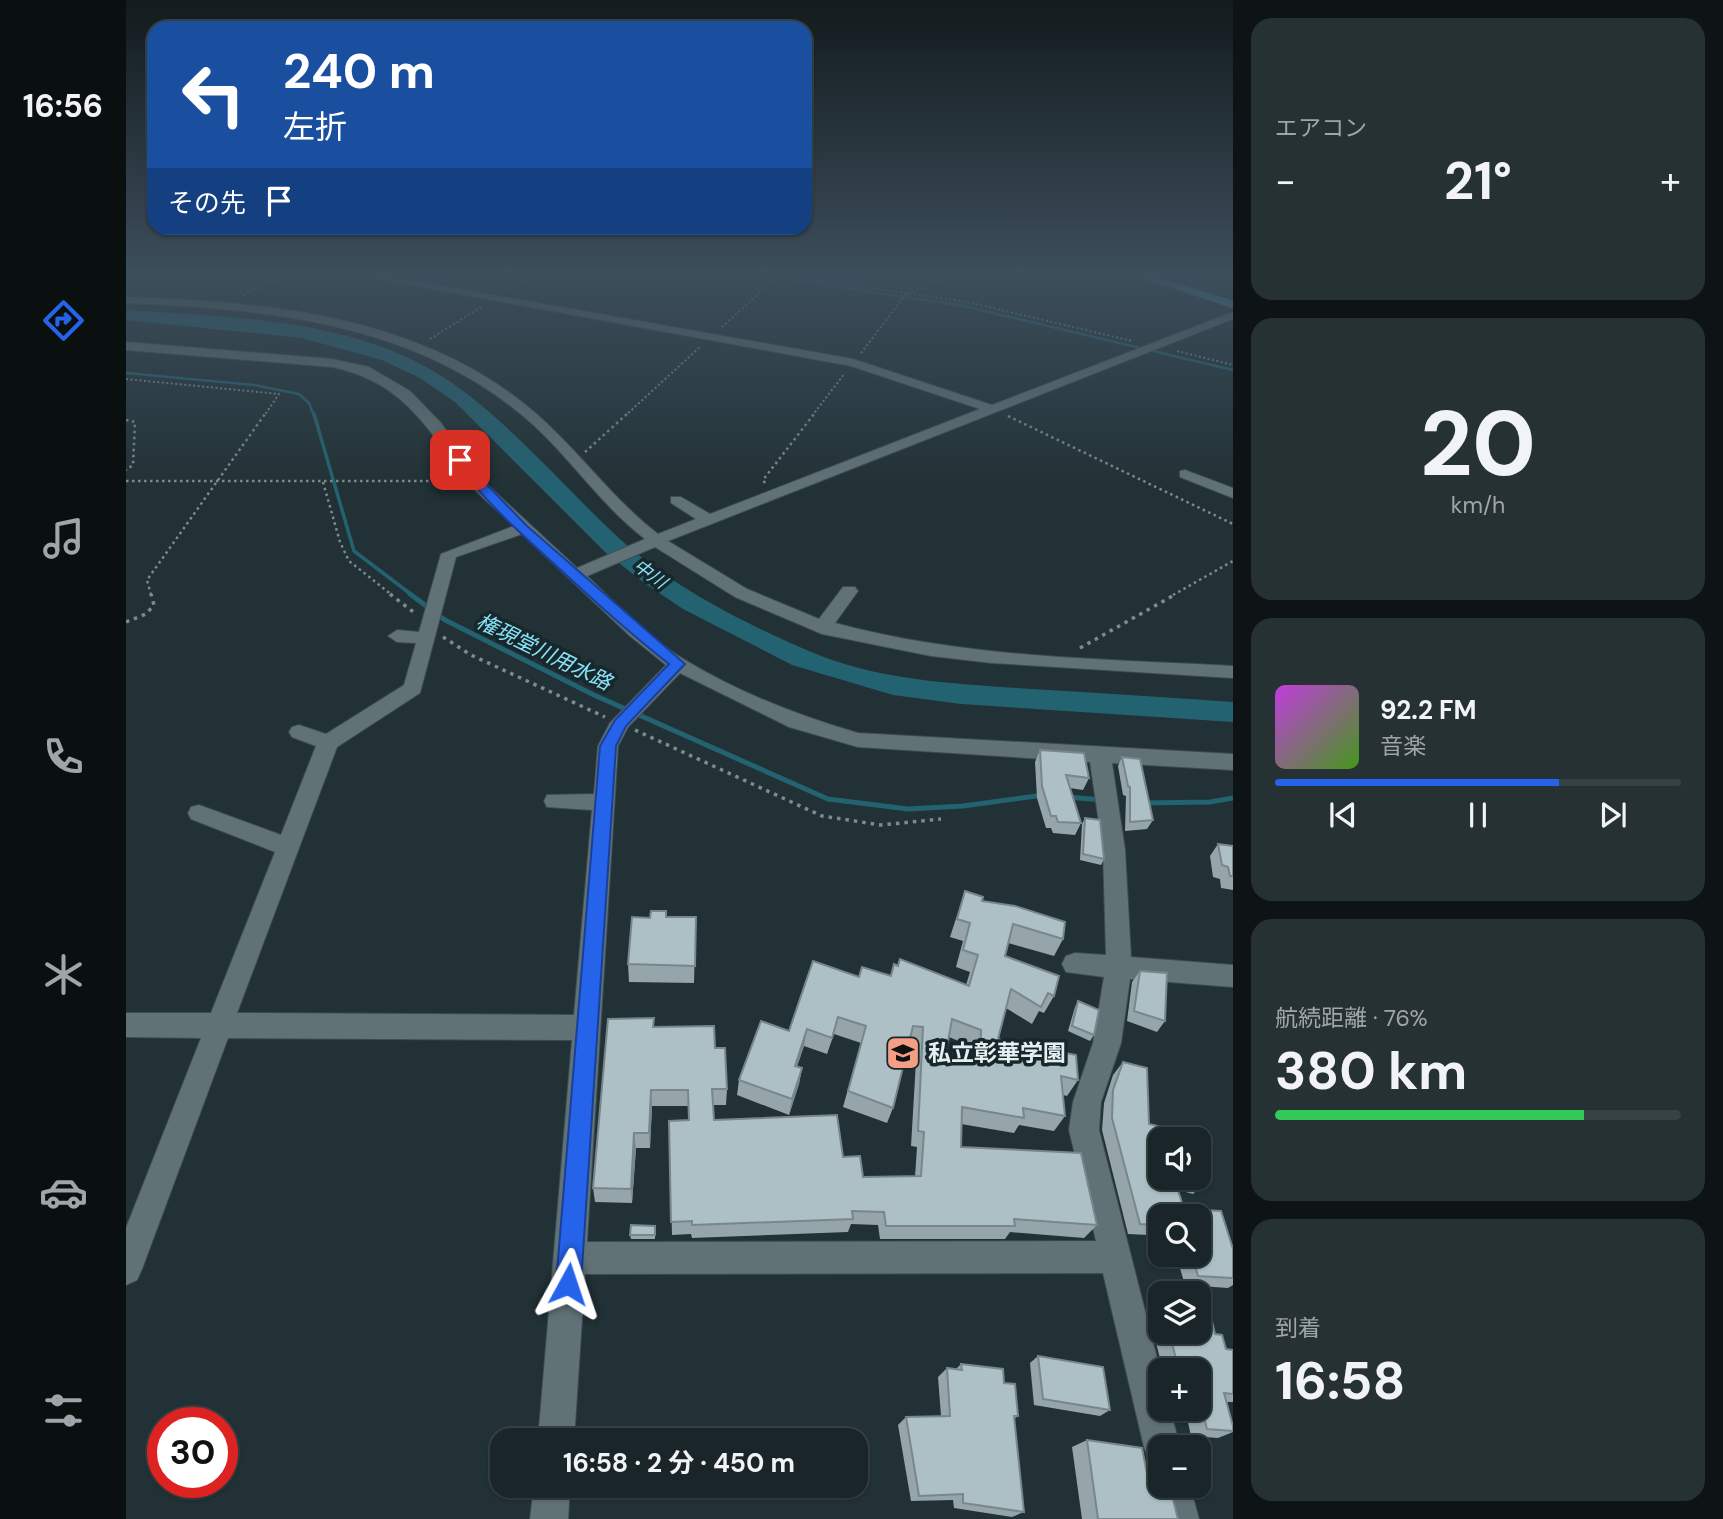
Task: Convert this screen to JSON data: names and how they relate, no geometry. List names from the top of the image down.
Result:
{
  "water": ["中川", "権現堂川用水路"],
  "places": {
    "school or university": ["私立彰華学園"]
  },
  "page": {
    "tabs": "16:56",
    "tile": [
      "エアコン",
      ["20", "km/h"],
      ["航続距離 · 76%", "380 km"],
      ["到着", "16:58"]
    ],
    "turn": ["240 m", "左折"],
    "heat": ["−", "21°", "+"],
    "then": "その先",
    "song": ["92.2 FM", "音楽"],
    "map_buttons": ["+", "−"],
    "limit": "30",
    "trip": "16:58 · 2 分 · 450 m"
  }
}
